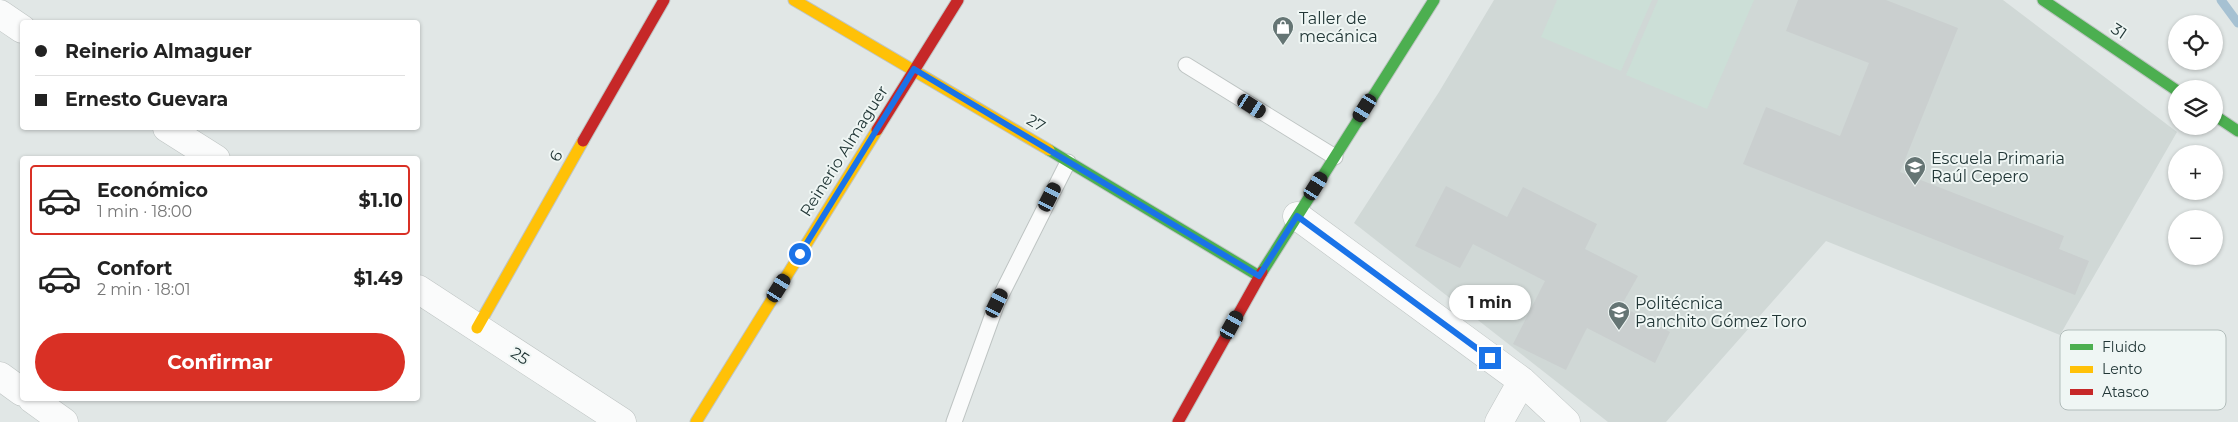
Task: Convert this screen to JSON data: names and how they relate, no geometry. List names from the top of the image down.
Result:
{
  "streets": {
    "street": [
      "31",
      "27",
      "Reinerio Almaguer",
      "6",
      "25"
    ]
  },
  "crossings": [
    ["27", "Reinerio Almaguer"],
    ["6", "25"]
  ],
  "places": {
    "shop": ["Taller de mecánica"],
    "school or university": ["Escuela Primaria Raúl Cepero", "Politécnica Panchito Gómez Toro"]
  },
  "legend": ["Fluido", "Lento", "Atasco"],
  "page": {
    "map_buttons": ["+", "−"],
    "banner": ["Reinerio Almaguer", "Ernesto Guevara"],
    "list": [
      {
        "name": "Económico",
        "note": "1 min · 18:00",
        "value": "$1.10"
      },
      {
        "name": "Confort",
        "note": "2 min · 18:01",
        "value": "$1.49"
      }
    ],
    "bubble": "1 min",
    "buttons": "Confirmar"
  }
}
